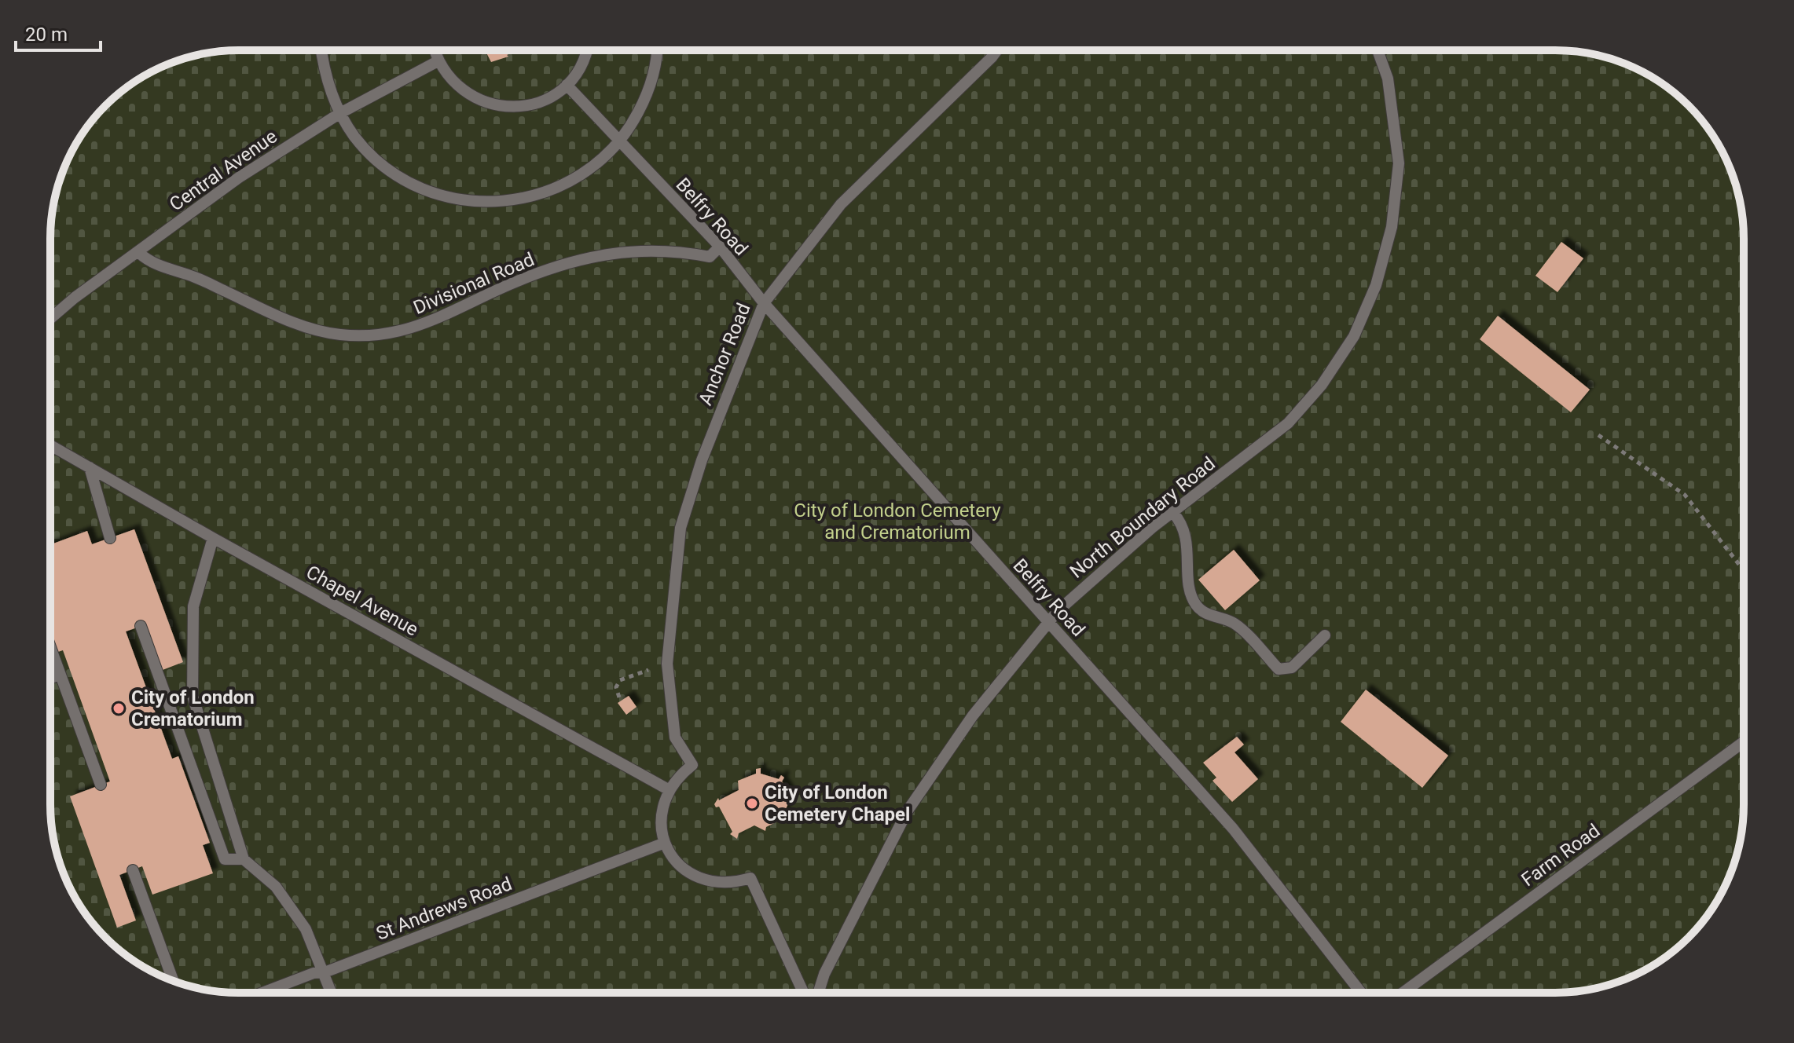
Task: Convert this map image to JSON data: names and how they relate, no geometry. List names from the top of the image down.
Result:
{
  "streets": {
    "lane": [
      "Central Avenue",
      "Belfry Road",
      "Divisional Road",
      "Anchor Road",
      "North Boundary Road",
      "Chapel Avenue",
      "Farm Road",
      "St Andrews Road"
    ]
  },
  "crossings": [
    ["Central Avenue", "Divisional Road"],
    ["Belfry Road", "Divisional Road"],
    ["Belfry Road", "Anchor Road"],
    ["Belfry Road", "North Boundary Road"],
    ["Anchor Road", "Chapel Avenue"]
  ],
  "parks": ["City of London Cemetery and Crematorium"],
  "places": ["City of London Crematorium", "City of London Cemetery Chapel"],
  "scale_bar": "20 m"
}
